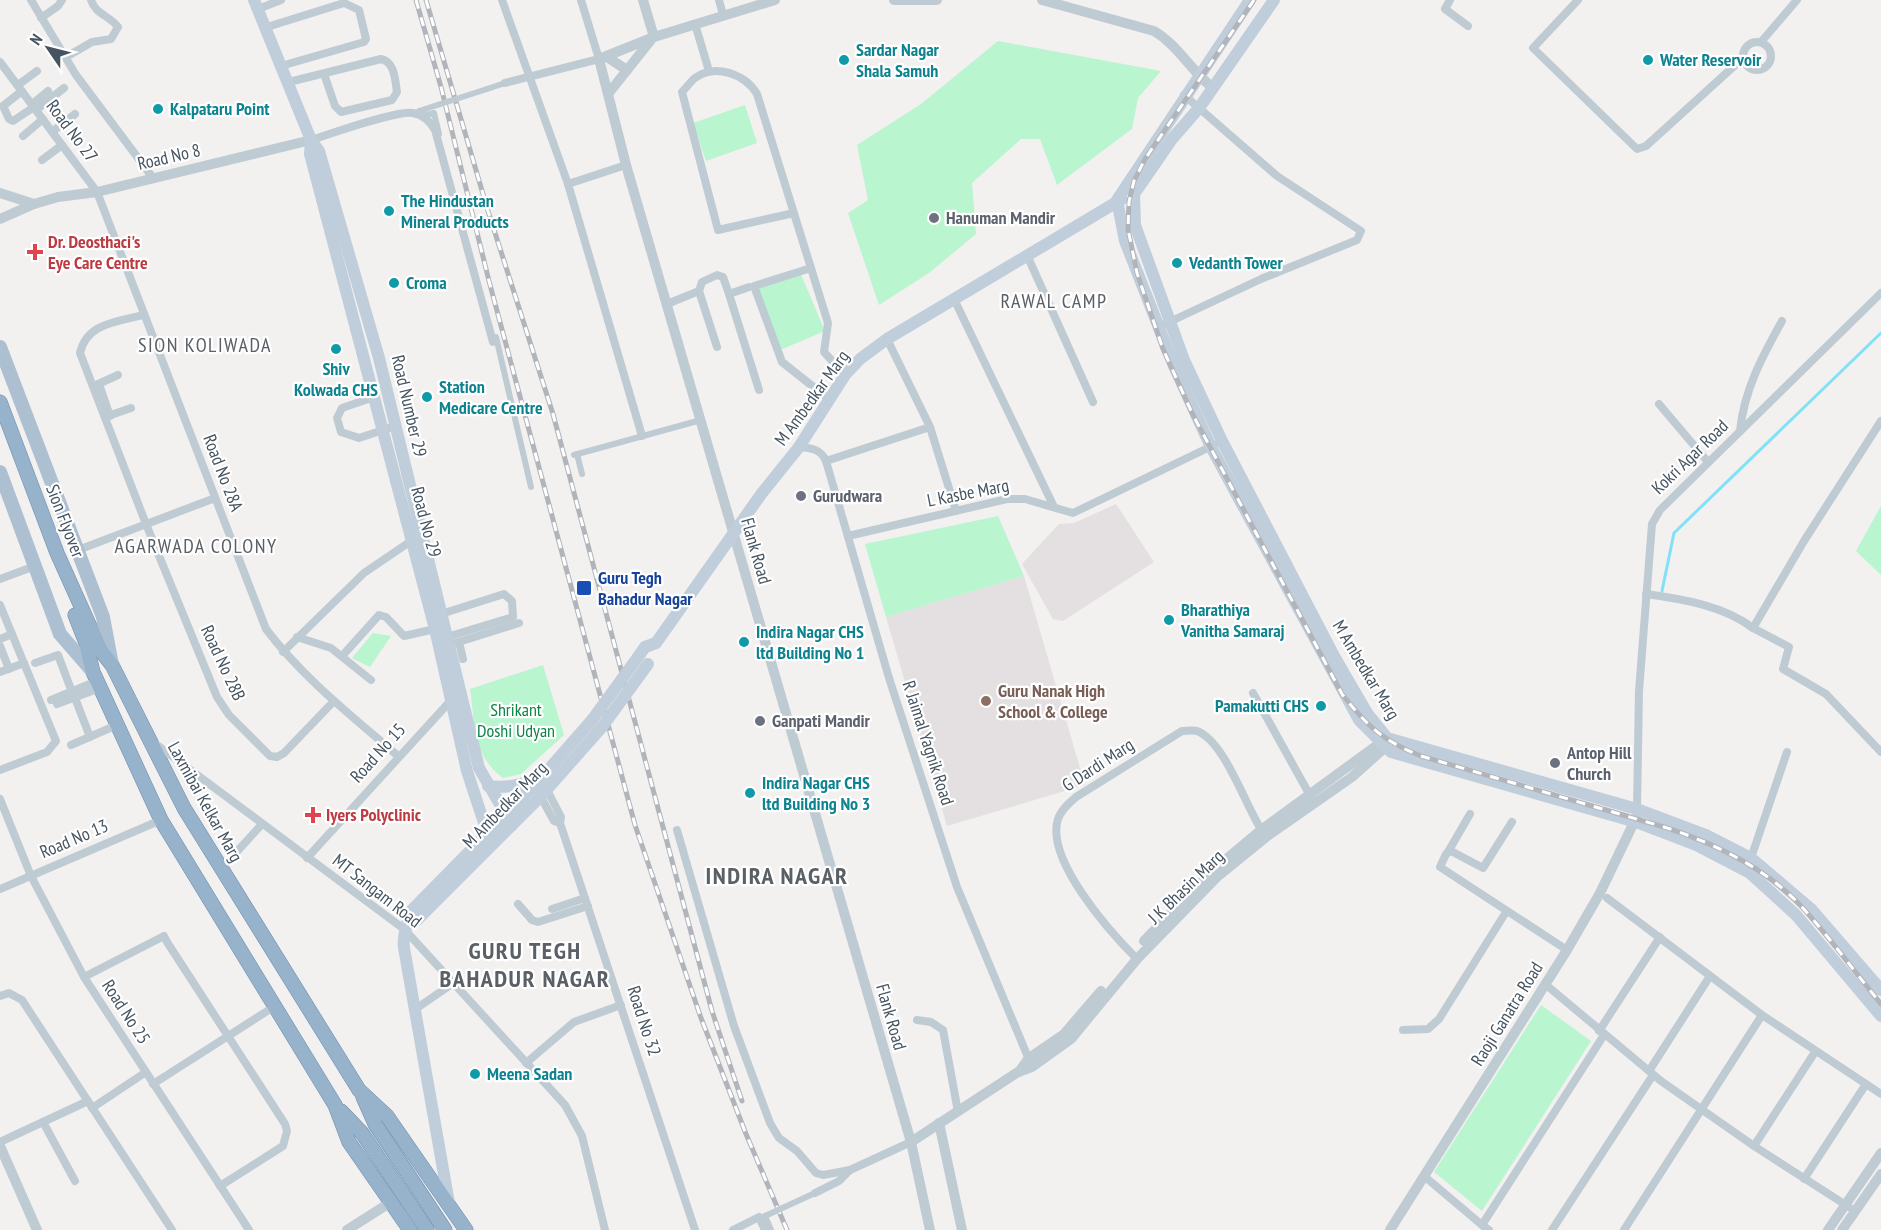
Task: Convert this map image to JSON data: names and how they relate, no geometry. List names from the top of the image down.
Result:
{
  "streets": {
    "highway": ["Sion Flyover", "Laxmibai Kelkar Marg"],
    "main road": ["M Ambedkar Marg", "Road Number 29", "Road No 29"],
    "street": [
      "Road No 27",
      "Road No 8",
      "Kokri Agar Road",
      "Road No 28A",
      "L Kasbe Marg",
      "Flank Road",
      "Road No 28B",
      "R Jaimal Yagnik Road",
      "Road No 15",
      "G Dardi Marg",
      "Road No 13",
      "J K Bhasin Marg",
      "MT Sangam Road",
      "Road No 25",
      "Raoji Ganatra Road",
      "Road No 32"
    ]
  },
  "crossings": [
    ["Road No 27", "Road No 8"],
    ["Road No 27", "Road No 28A"],
    ["Road No 8", "Road Number 29"],
    ["Road No 8", "Road No 28A"],
    ["Road No 8", "Road No 29"],
    ["M Ambedkar Marg", "Road Number 29"],
    ["M Ambedkar Marg", "Kokri Agar Road"],
    ["M Ambedkar Marg", "L Kasbe Marg"],
    ["M Ambedkar Marg", "Road No 29"],
    ["M Ambedkar Marg", "Flank Road"],
    ["M Ambedkar Marg", "J K Bhasin Marg"],
    ["M Ambedkar Marg", "MT Sangam Road"],
    ["M Ambedkar Marg", "Raoji Ganatra Road"],
    ["M Ambedkar Marg", "Road No 32"],
    ["Road Number 29", "Road No 29"],
    ["Road Number 29", "Road No 15"],
    ["Kokri Agar Road", "Raoji Ganatra Road"],
    ["Road No 28A", "Road No 28B"],
    ["Road No 28A", "Road No 15"],
    ["L Kasbe Marg", "R Jaimal Yagnik Road"],
    ["Road No 29", "Road No 15"],
    ["Flank Road", "J K Bhasin Marg"],
    ["R Jaimal Yagnik Road", "J K Bhasin Marg"],
    ["Road No 15", "MT Sangam Road"],
    ["G Dardi Marg", "J K Bhasin Marg"],
    ["Laxmibai Kelkar Marg", "MT Sangam Road"],
    ["Road No 13", "Road No 25"]
  ],
  "districts": [
    "RAWAL CAMP",
    "SION KOLIWADA",
    "AGARWADA COLONY",
    "INDIRA NAGAR",
    "GURU TEGH BAHADUR NAGAR"
  ],
  "parks": ["Shrikant Doshi Udyan"],
  "places": {
    "other": [
      "Sardar Nagar Shala Samuh",
      "Water Reservoir",
      "Kalpataru Point",
      "The Hindustan Mineral Products",
      "Hanuman Mandir",
      "Vedanth Tower",
      "Croma",
      "Shiv Kolwada CHS",
      "Station Medicare Centre",
      "Gurudwara",
      "Bharathiya Vanitha Samaraj",
      "Indira Nagar CHS ltd Building No 1",
      "Guru Nanak High School & College",
      "Pamakutti CHS",
      "Ganpati Mandir",
      "Antop Hill Church",
      "Indira Nagar CHS ltd Building No 3",
      "Meena Sadan"
    ],
    "health": ["Dr. Deosthaci's Eye Care Centre", "Iyers Polyclinic"],
    "transit": ["Guru Tegh Bahadur Nagar"]
  },
  "north": "top left"
}
